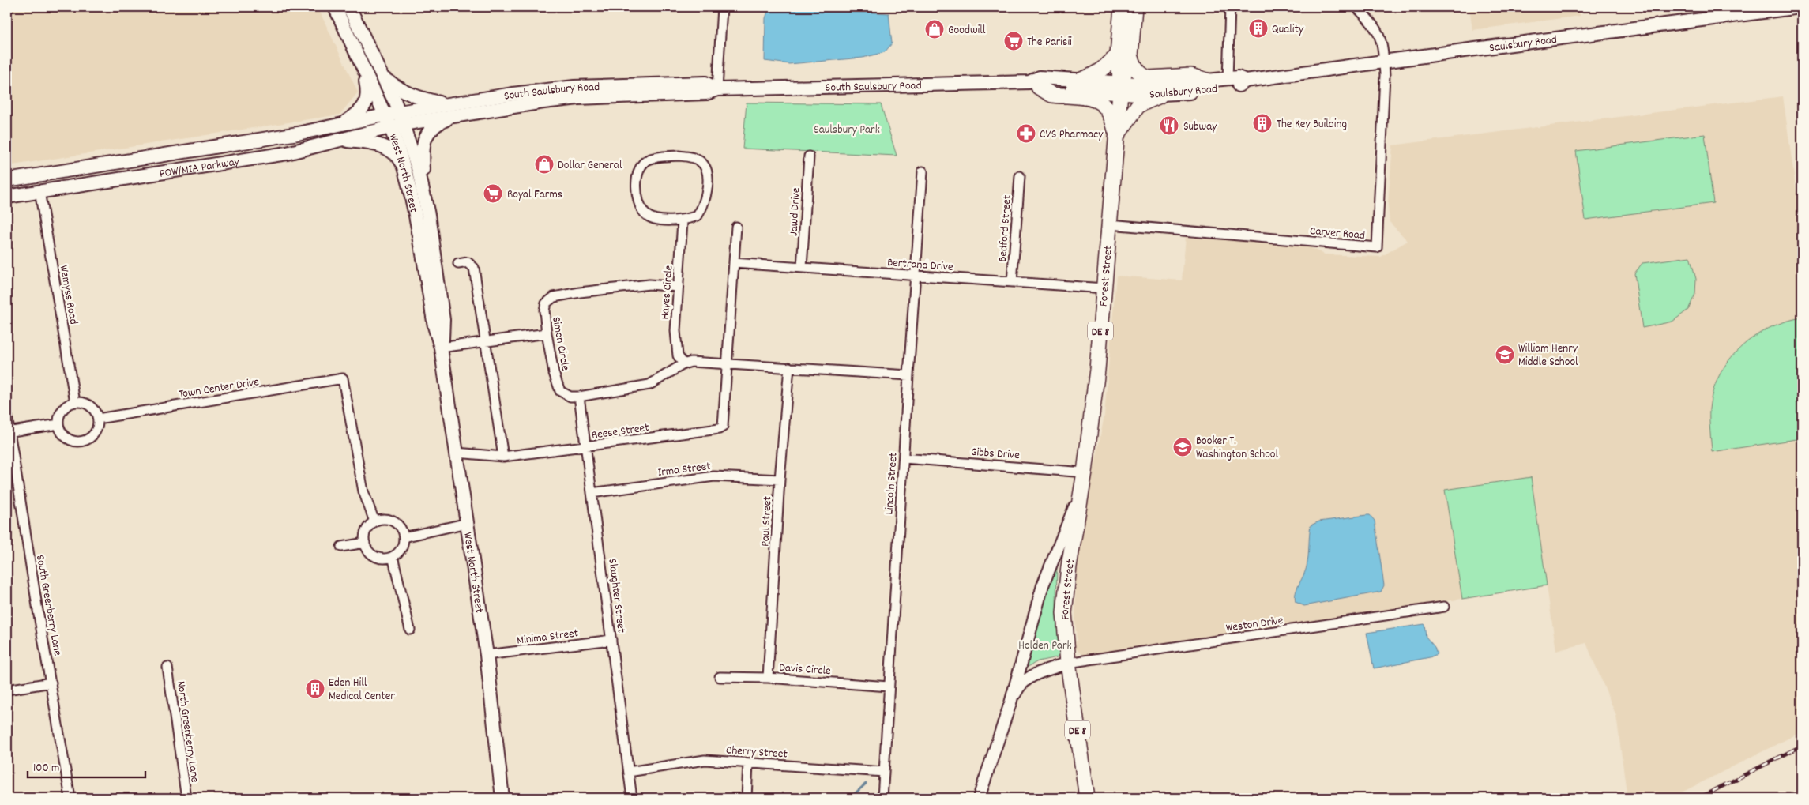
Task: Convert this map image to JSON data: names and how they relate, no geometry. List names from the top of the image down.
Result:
{
  "streets": {
    "highway": ["Forest Street", "DE 8"],
    "main road": [
      "Saulsbury Road",
      "South Saulsbury Road",
      "POW/MIA Parkway",
      "West North Street"
    ],
    "street": [
      "Jawd Drive",
      "Bedford Street",
      "Carver Road",
      "Bertrand Drive",
      "Hayes Circle",
      "Wemyss Road",
      "Simon Circle",
      "Town Center Drive",
      "Reese Street",
      "Gibbs Drive",
      "Irma Street",
      "Lincoln Street",
      "Paul Street",
      "Slaughter Street",
      "South Greenberry Lane",
      "Weston Drive",
      "Minima Street",
      "Davis Circle",
      "North Greenberry Lane",
      "Cherry Street"
    ]
  },
  "crossings": [
    ["Saulsbury Road", "South Saulsbury Road"],
    ["Saulsbury Road", "Carver Road"],
    ["Saulsbury Road", "Forest Street"],
    ["Saulsbury Road", "DE 8"],
    ["South Saulsbury Road", "POW/MIA Parkway"],
    ["South Saulsbury Road", "West North Street"],
    ["South Saulsbury Road", "Forest Street"],
    ["South Saulsbury Road", "DE 8"],
    ["POW/MIA Parkway", "West North Street"],
    ["POW/MIA Parkway", "Wemyss Road"],
    ["West North Street", "Reese Street"],
    ["West North Street", "Minima Street"],
    ["Jawd Drive", "Bertrand Drive"],
    ["Bedford Street", "Bertrand Drive"],
    ["Carver Road", "Forest Street"],
    ["Bertrand Drive", "Forest Street"],
    ["Bertrand Drive", "Reese Street"],
    ["Bertrand Drive", "Lincoln Street"],
    ["Forest Street", "DE 8"],
    ["Forest Street", "Gibbs Drive"],
    ["Forest Street", "Weston Drive"],
    ["Hayes Circle", "Simon Circle"],
    ["Wemyss Road", "Town Center Drive"],
    ["DE 8", "Weston Drive"],
    ["Simon Circle", "Slaughter Street"],
    ["Reese Street", "Slaughter Street"],
    ["Gibbs Drive", "Lincoln Street"],
    ["Irma Street", "Paul Street"],
    ["Irma Street", "Slaughter Street"],
    ["Lincoln Street", "Davis Circle"],
    ["Lincoln Street", "Cherry Street"],
    ["Paul Street", "Davis Circle"],
    ["Slaughter Street", "Minima Street"],
    ["Slaughter Street", "Cherry Street"]
  ],
  "parks": ["Saulsbury Park", "Holden Park"],
  "places": {
    "building": ["Quality", "The Key Building", "Eden Hill Medical Center"],
    "shop": ["Goodwill", "Dollar General"],
    "supermarket": ["The Parisii", "Royal Farms"],
    "restaurant": ["Subway"],
    "pharmacy": ["CVS Pharmacy"],
    "school or university": ["William Henry Middle School", "Booker T. Washington School"]
  },
  "scale_bar": "100 m"
}
